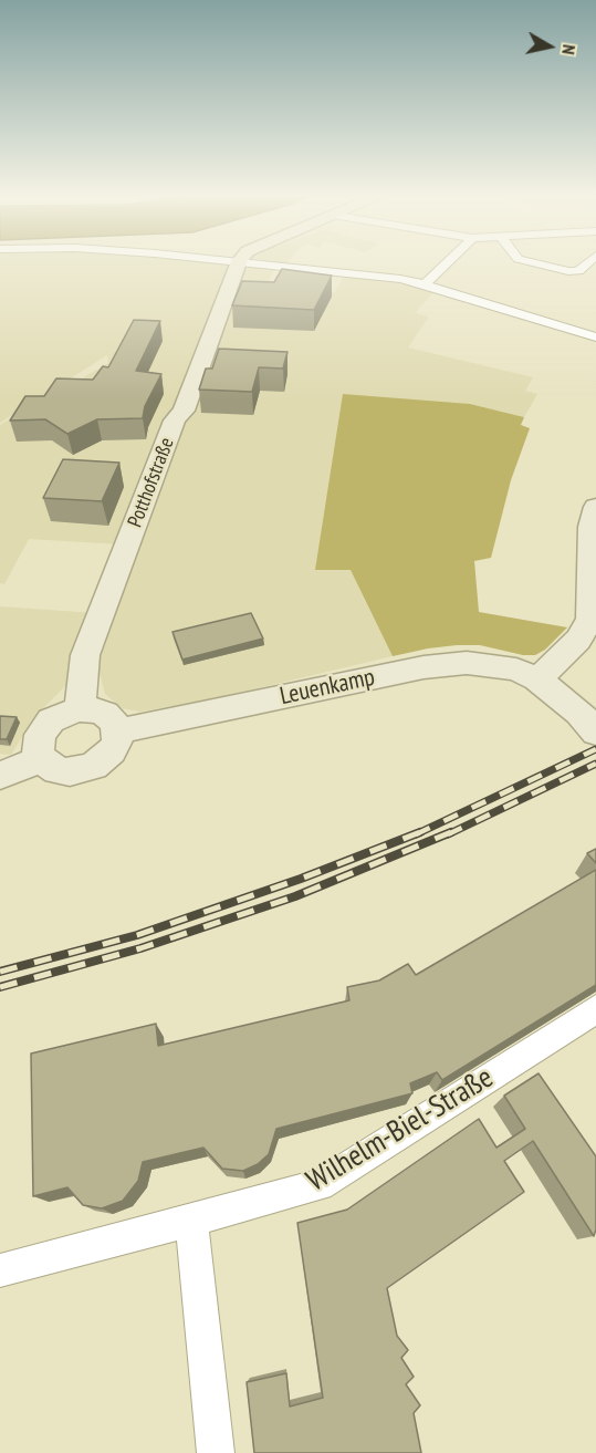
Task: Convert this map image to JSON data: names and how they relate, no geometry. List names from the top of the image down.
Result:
{
  "streets": {
    "street": ["Potthofstraße", "Leuenkamp", "Wilhelm-Biel-Straße"]
  },
  "crossings": [
    ["Potthofstraße", "Leuenkamp"]
  ],
  "north": "right"
}
